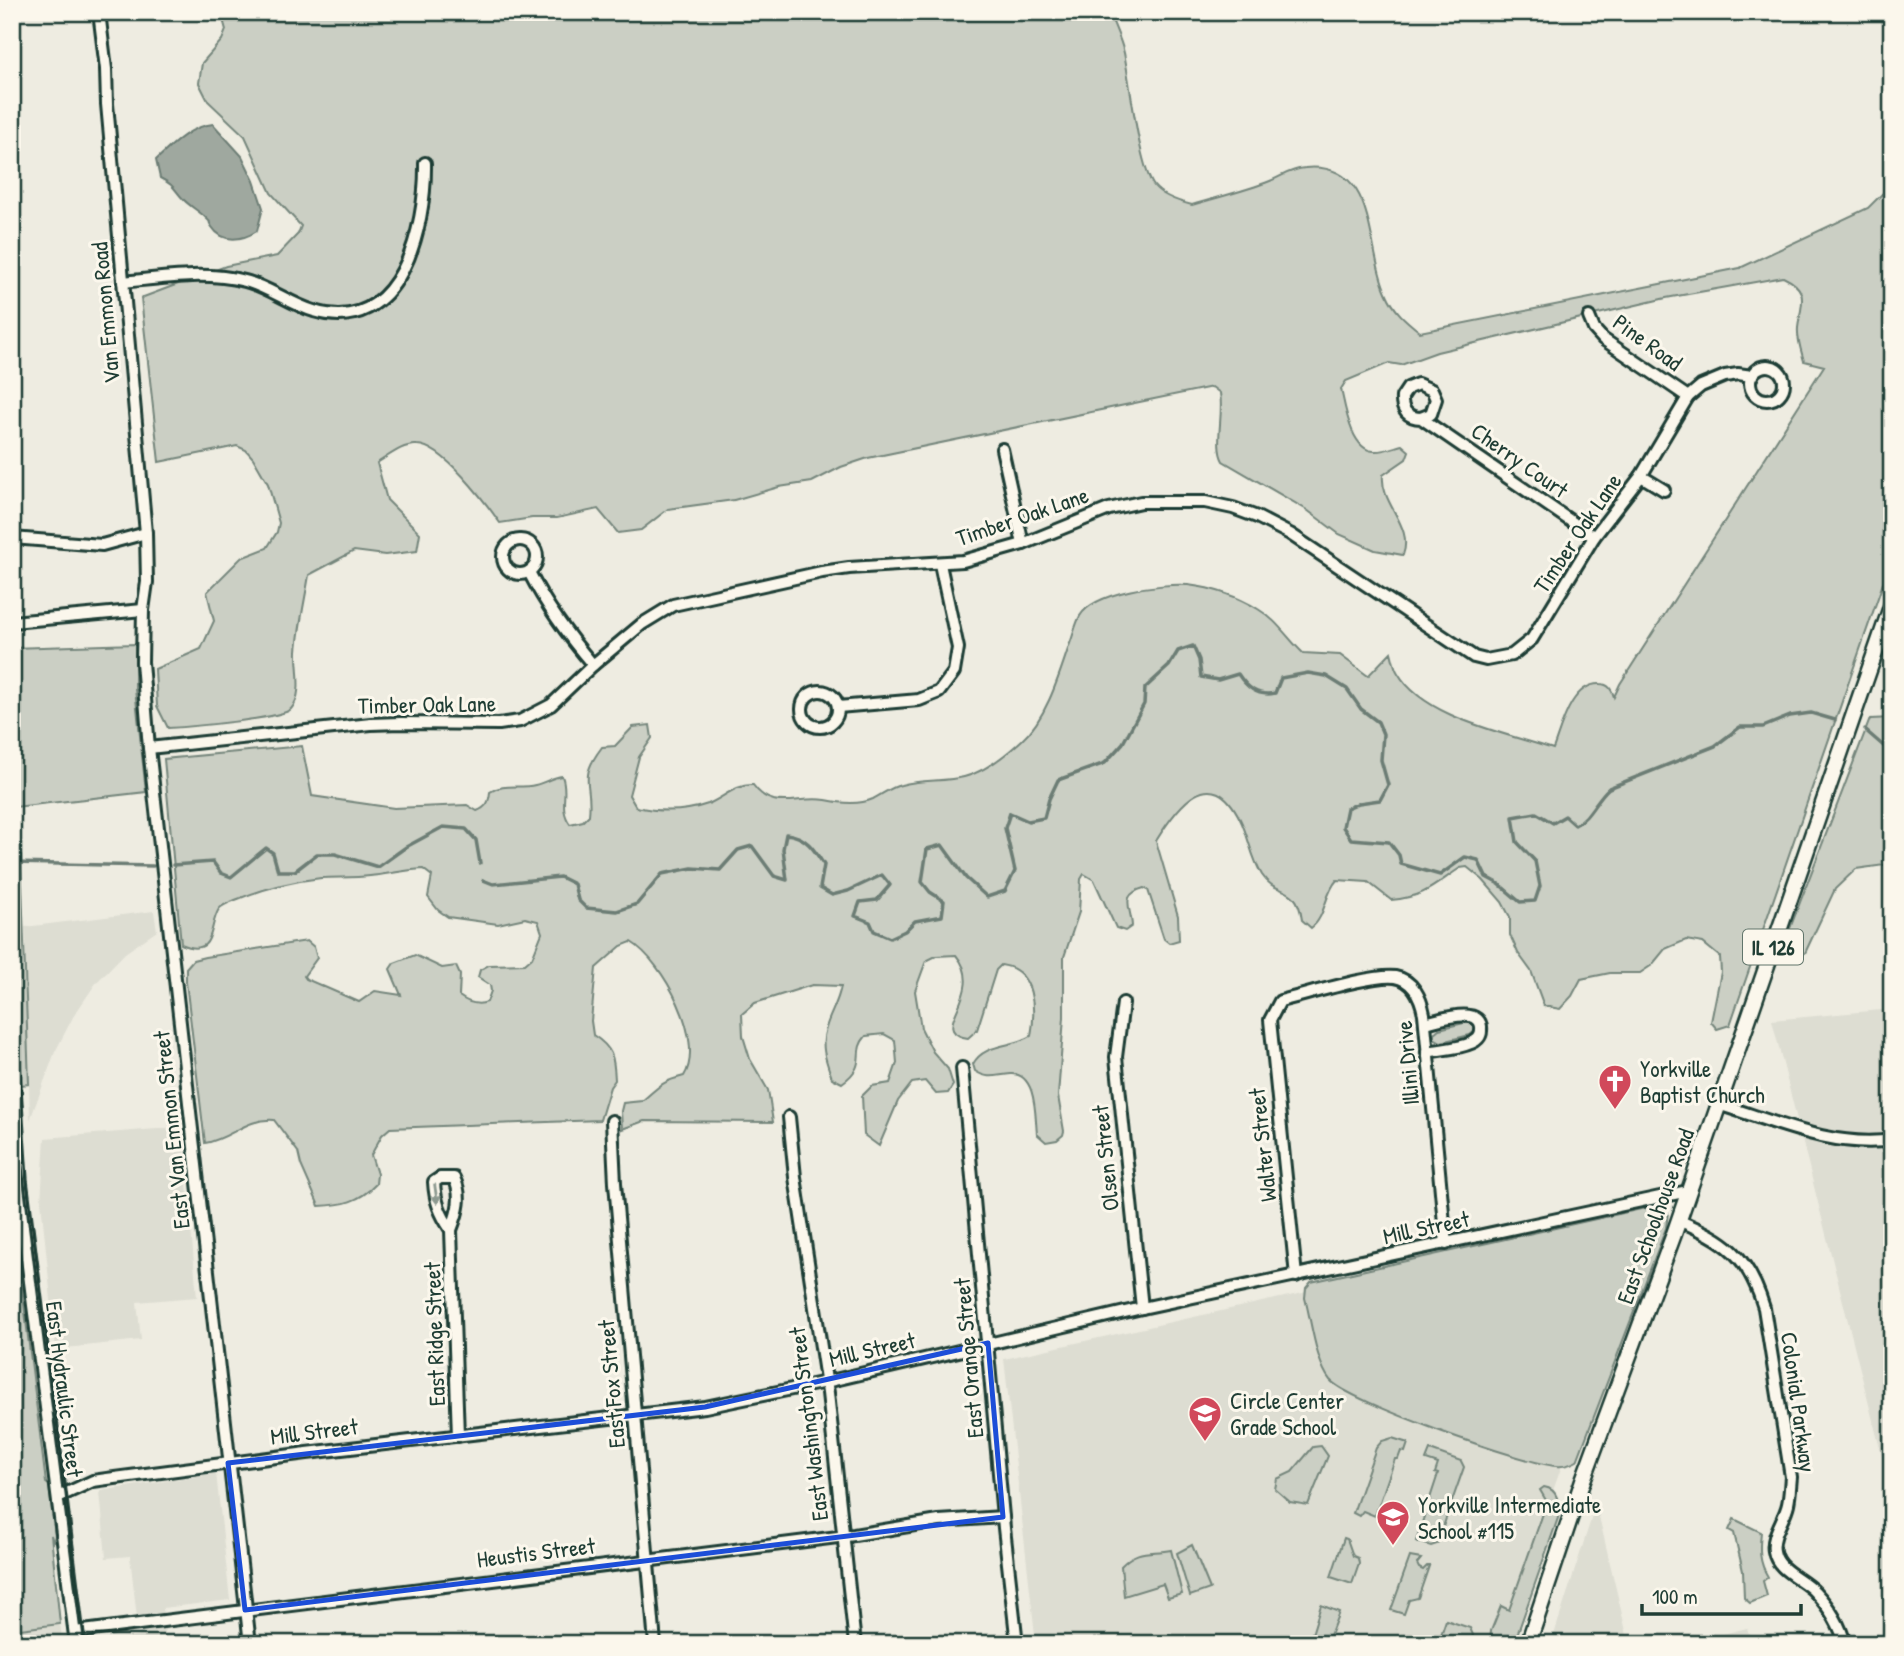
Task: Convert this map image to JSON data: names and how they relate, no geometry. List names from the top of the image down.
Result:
{
  "streets": {
    "main road": ["IL 126", "East Schoolhouse Road"],
    "street": [
      "Van Emmon Road",
      "Pine Road",
      "Cherry Court",
      "Timber Oak Lane",
      "Illini Drive",
      "East Van Emmon Street",
      "Walter Street",
      "Olsen Street",
      "Mill Street",
      "East Ridge Street",
      "East Orange Street",
      "East Fox Street",
      "East Hydraulic Street",
      "Colonial Parkway",
      "East Washington Street",
      "Heustis Street"
    ]
  },
  "crossings": [
    ["Van Emmon Road", "East Van Emmon Street"],
    ["Pine Road", "Timber Oak Lane"],
    ["Cherry Court", "Timber Oak Lane"],
    ["Timber Oak Lane", "East Van Emmon Street"],
    ["Illini Drive", "Walter Street"],
    ["Illini Drive", "Mill Street"],
    ["East Van Emmon Street", "Mill Street"],
    ["East Van Emmon Street", "Heustis Street"],
    ["Walter Street", "Mill Street"],
    ["Olsen Street", "Mill Street"],
    ["East Schoolhouse Road", "Mill Street"],
    ["East Schoolhouse Road", "Colonial Parkway"],
    ["Mill Street", "East Ridge Street"],
    ["Mill Street", "East Orange Street"],
    ["Mill Street", "East Fox Street"],
    ["Mill Street", "East Hydraulic Street"],
    ["Mill Street", "East Washington Street"],
    ["East Orange Street", "Heustis Street"],
    ["East Fox Street", "Heustis Street"],
    ["East Hydraulic Street", "Heustis Street"],
    ["East Washington Street", "Heustis Street"]
  ],
  "places": {
    "church": ["Yorkville Baptist Church"],
    "school or university": ["Circle Center Grade School", "Yorkville Intermediate School #115"]
  },
  "scale_bar": "100 m"
}
